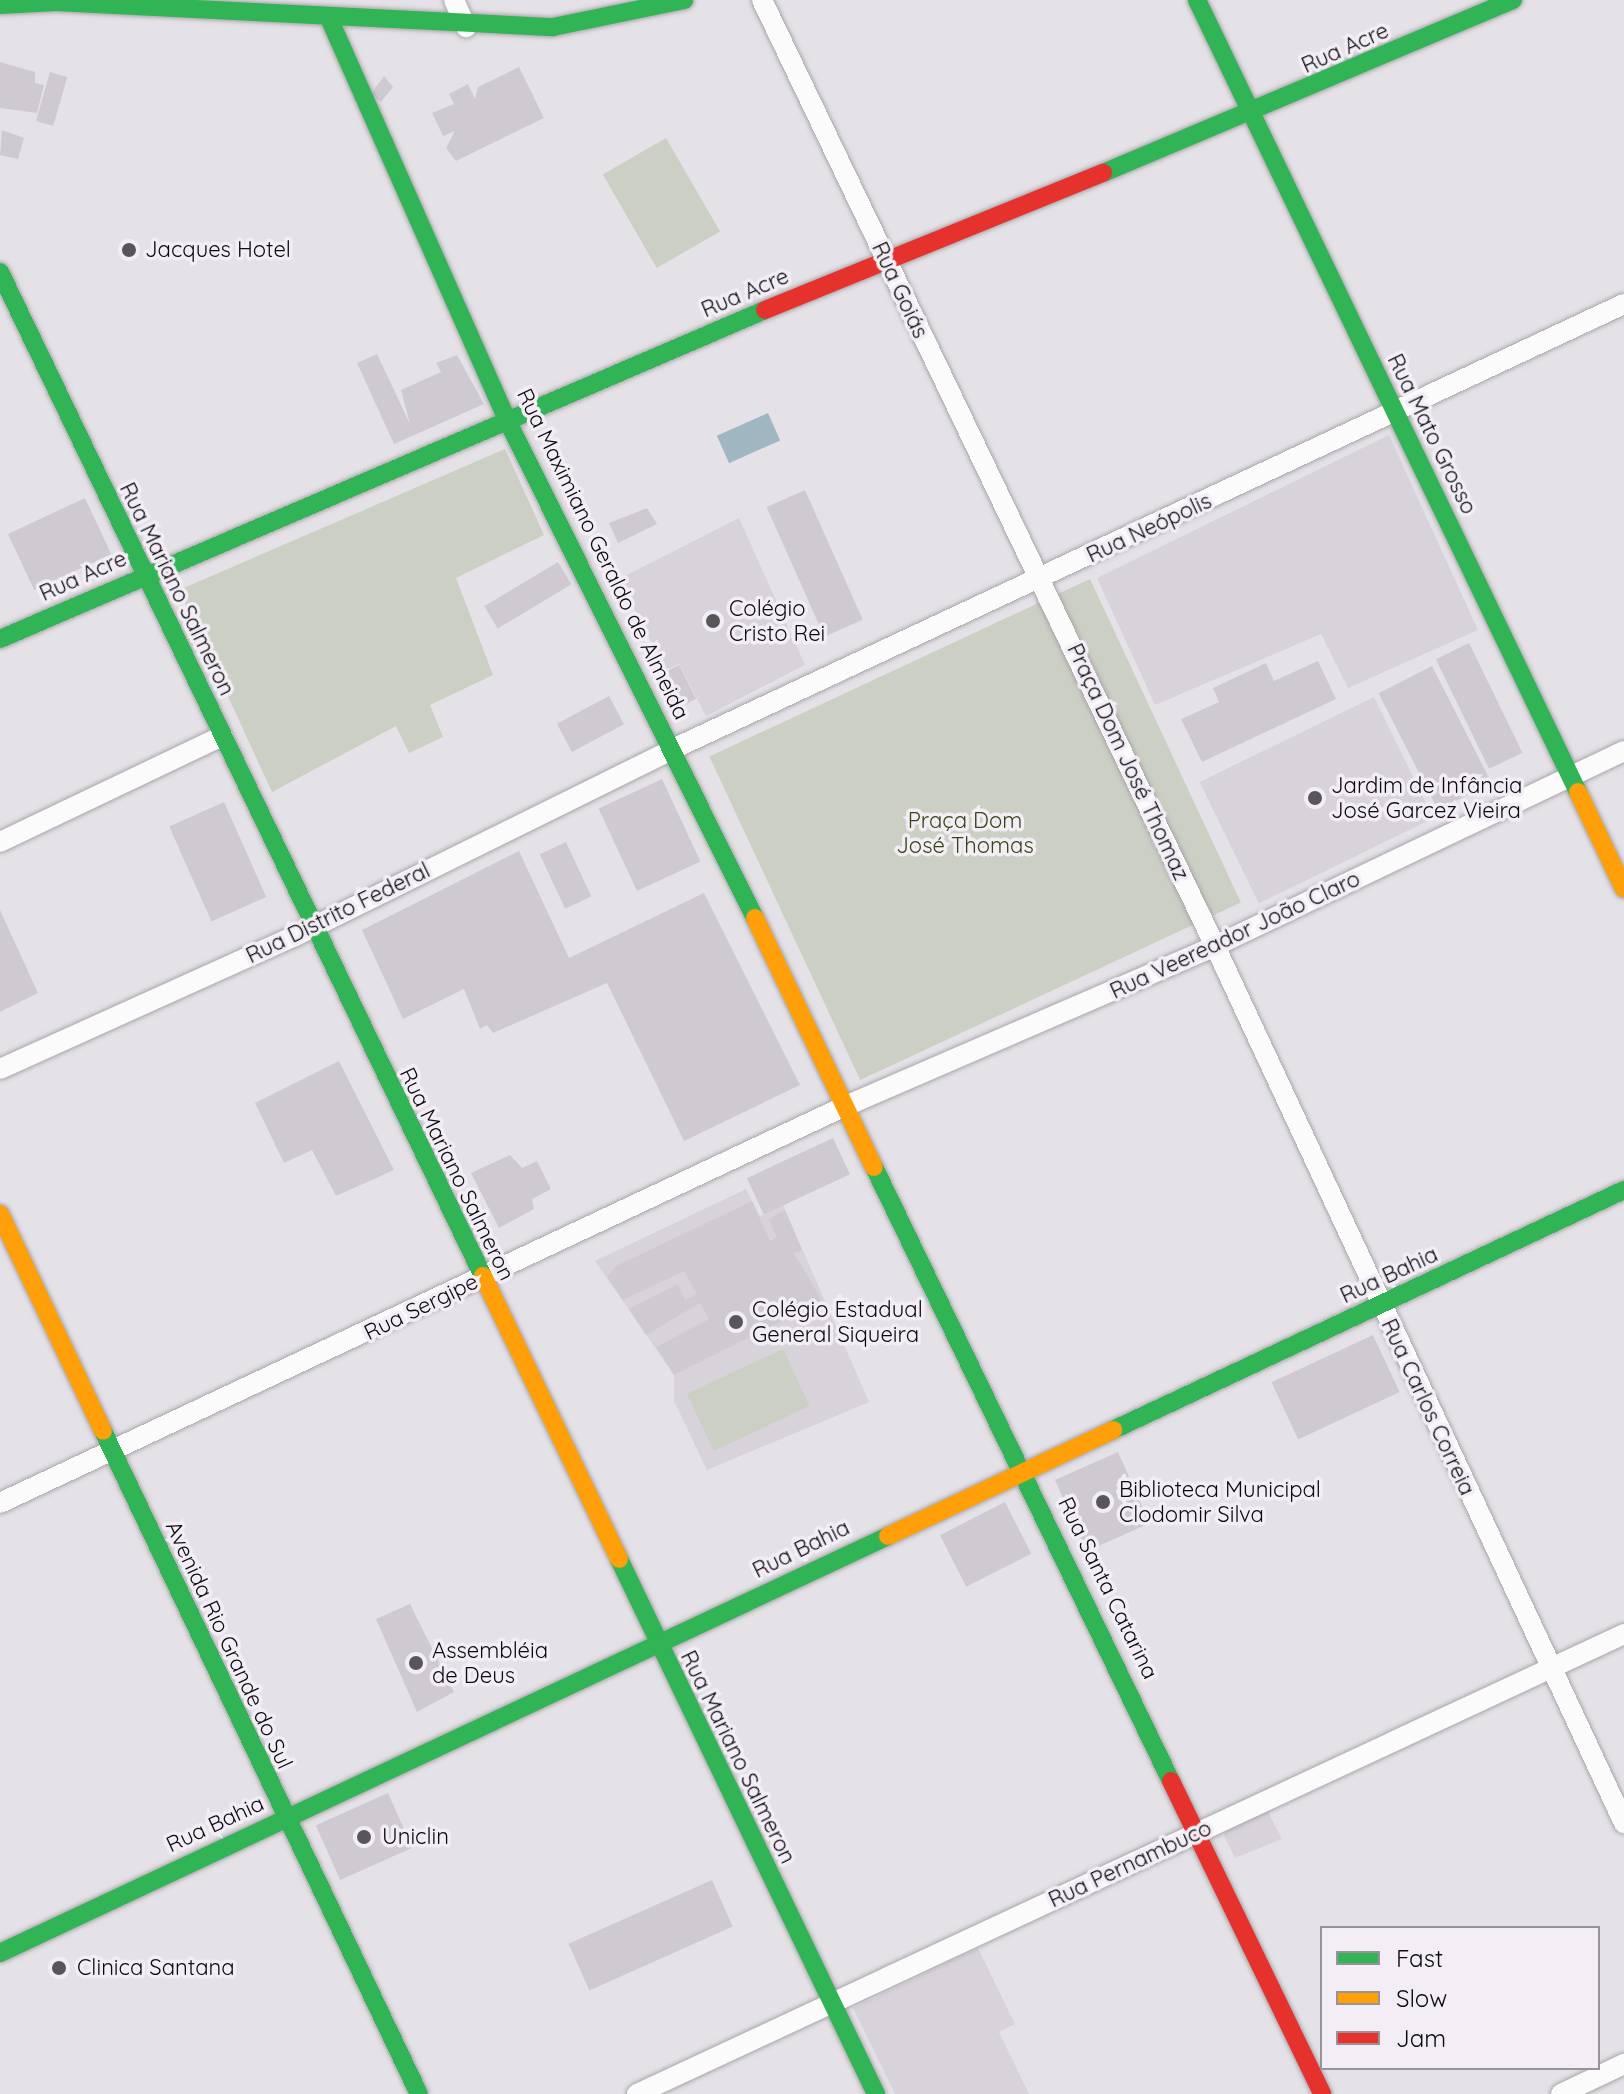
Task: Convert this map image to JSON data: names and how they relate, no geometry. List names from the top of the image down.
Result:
{
  "streets": {
    "main road": [
      "Rua Acre",
      "Rua Mato Grosso",
      "Rua Maximiano Geraldo de Almeida",
      "Rua Mariano Salmeron",
      "Rua Bahia",
      "Rua Santa Catarina",
      "Avenida Rio Grande do Sul"
    ],
    "street": [
      "Rua Goiás",
      "Rua Neópolis",
      "Praça Dom José Thomaz",
      "Rua Distrito Federal",
      "Rua Veereador João Claro",
      "Rua Sergipe",
      "Rua Carlos Correia",
      "Rua Pernambuco"
    ]
  },
  "crossings": [
    ["Rua Acre", "Rua Goiás"],
    ["Rua Acre", "Rua Mato Grosso"],
    ["Rua Acre", "Rua Maximiano Geraldo de Almeida"],
    ["Rua Acre", "Rua Mariano Salmeron"],
    ["Rua Goiás", "Rua Neópolis"],
    ["Rua Goiás", "Praça Dom José Thomaz"],
    ["Rua Mato Grosso", "Rua Neópolis"],
    ["Rua Mato Grosso", "Rua Veereador João Claro"],
    ["Rua Neópolis", "Rua Maximiano Geraldo de Almeida"],
    ["Rua Neópolis", "Praça Dom José Thomaz"],
    ["Rua Neópolis", "Rua Distrito Federal"],
    ["Rua Maximiano Geraldo de Almeida", "Rua Distrito Federal"],
    ["Rua Maximiano Geraldo de Almeida", "Rua Veereador João Claro"],
    ["Rua Maximiano Geraldo de Almeida", "Rua Sergipe"],
    ["Rua Maximiano Geraldo de Almeida", "Rua Santa Catarina"],
    ["Rua Mariano Salmeron", "Rua Distrito Federal"],
    ["Rua Mariano Salmeron", "Rua Bahia"],
    ["Rua Mariano Salmeron", "Rua Sergipe"],
    ["Rua Mariano Salmeron", "Rua Pernambuco"],
    ["Praça Dom José Thomaz", "Rua Veereador João Claro"],
    ["Praça Dom José Thomaz", "Rua Carlos Correia"],
    ["Rua Veereador João Claro", "Rua Sergipe"],
    ["Rua Veereador João Claro", "Rua Carlos Correia"],
    ["Rua Veereador João Claro", "Rua Santa Catarina"],
    ["Rua Bahia", "Rua Carlos Correia"],
    ["Rua Bahia", "Rua Santa Catarina"],
    ["Rua Bahia", "Avenida Rio Grande do Sul"],
    ["Rua Sergipe", "Rua Santa Catarina"],
    ["Rua Sergipe", "Avenida Rio Grande do Sul"],
    ["Rua Carlos Correia", "Rua Pernambuco"],
    ["Rua Santa Catarina", "Rua Pernambuco"]
  ],
  "parks": ["Praça Dom José Thomas"],
  "places": [
    "Jacques Hotel",
    "Colégio Cristo Rei",
    "Jardim de Infância José Garcez Vieira",
    "Colégio Estadual General Siqueira",
    "Biblioteca Municipal Clodomir Silva",
    "Assembléia de Deus",
    "Uniclin",
    "Clinica Santana"
  ],
  "legend": ["Fast", "Slow", "Jam"]
}
